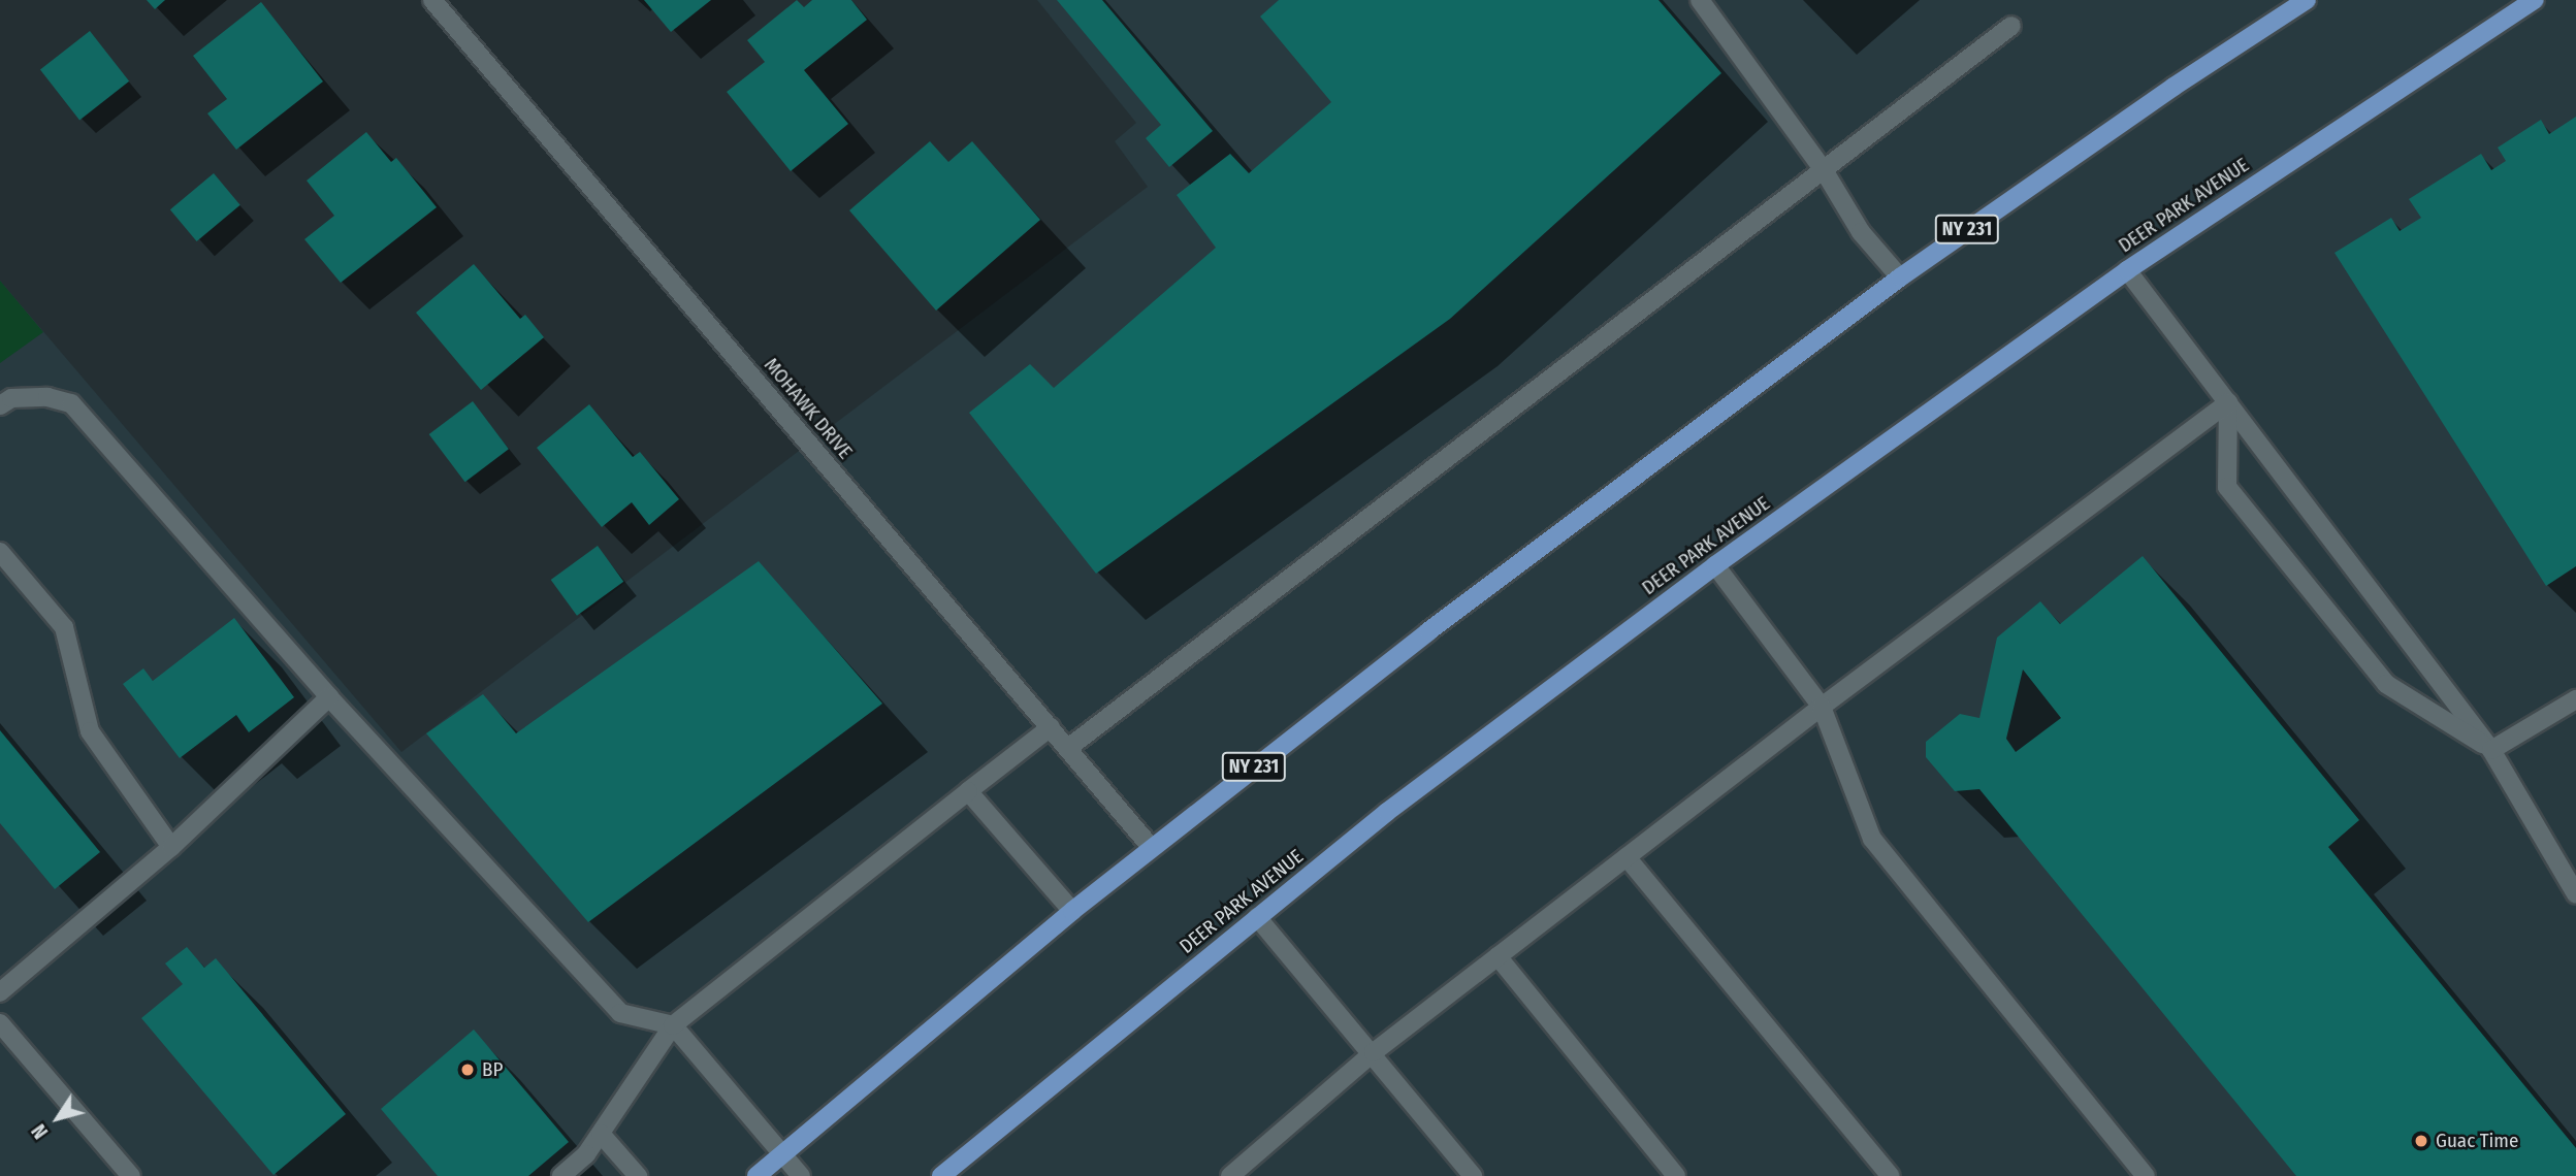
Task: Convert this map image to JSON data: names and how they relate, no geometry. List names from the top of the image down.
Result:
{
  "streets": {
    "main road": ["DEER PARK AVENUE", "NY 231"],
    "street": ["MOHAWK DRIVE"]
  },
  "crossings": [
    ["NY 231", "MOHAWK DRIVE"]
  ],
  "places": ["BP", "Guac Time"],
  "north": "bottom left"
}
